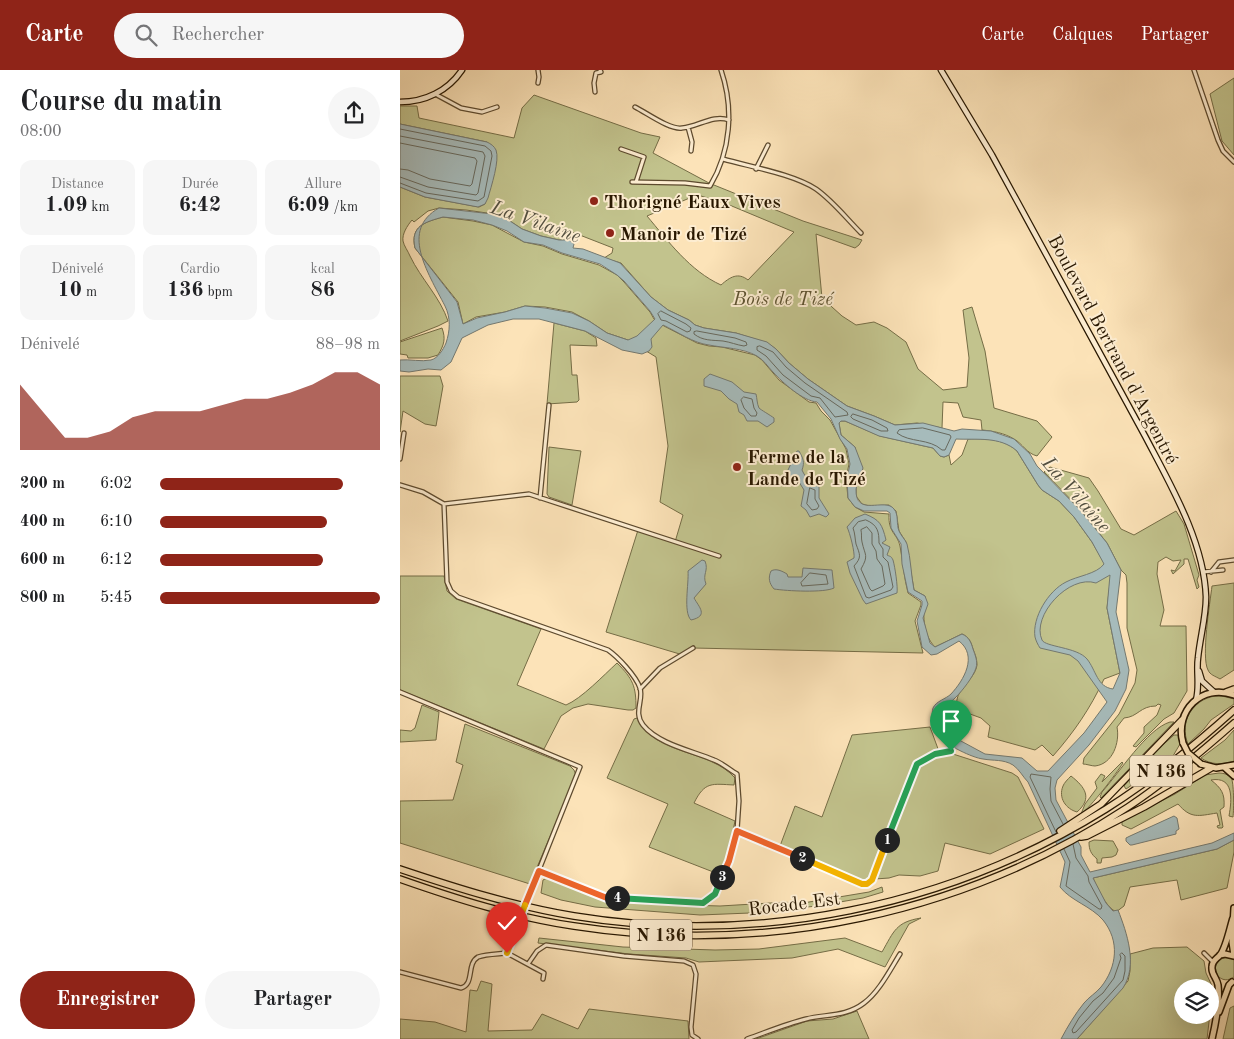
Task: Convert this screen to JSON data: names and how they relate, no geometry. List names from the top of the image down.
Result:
{
  "streets": {
    "highway": ["N 136", "Rocade Est"],
    "main road": ["Boulevard Bertrand d'Argentré"]
  },
  "crossings": [
    ["N 136", "Rocade Est"]
  ],
  "water": ["La Vilaine"],
  "parks": ["Bois de Tizé"],
  "places": ["Thorigné Eaux Vives", "Manoir de Tizé", "Ferme de la Lande de Tizé"],
  "page": {
    "header": "Carte",
    "search": "Rechercher",
    "nav": ["Carte", "Calques", "Partager"],
    "heading": ["Course du matin", "08:00"],
    "stats": [
      ["Distance", "1.09 km"],
      ["Durée", "6:42"],
      ["Allure", "6:09 /km"],
      ["Dénivelé", "10 m"],
      ["Cardio", "136 bpm"],
      ["kcal", "86"]
    ],
    "chart": ["Dénivelé", "88–98 m"],
    "list": [
      {
        "name": "200 m",
        "note": "6:02"
      },
      {
        "name": "400 m",
        "note": "6:10"
      },
      {
        "name": "600 m",
        "note": "6:12"
      },
      {
        "name": "800 m",
        "note": "5:45"
      }
    ],
    "pins": [
      "1",
      "2",
      "3",
      "4"
    ],
    "buttons": ["Enregistrer", "Partager"]
  }
}
